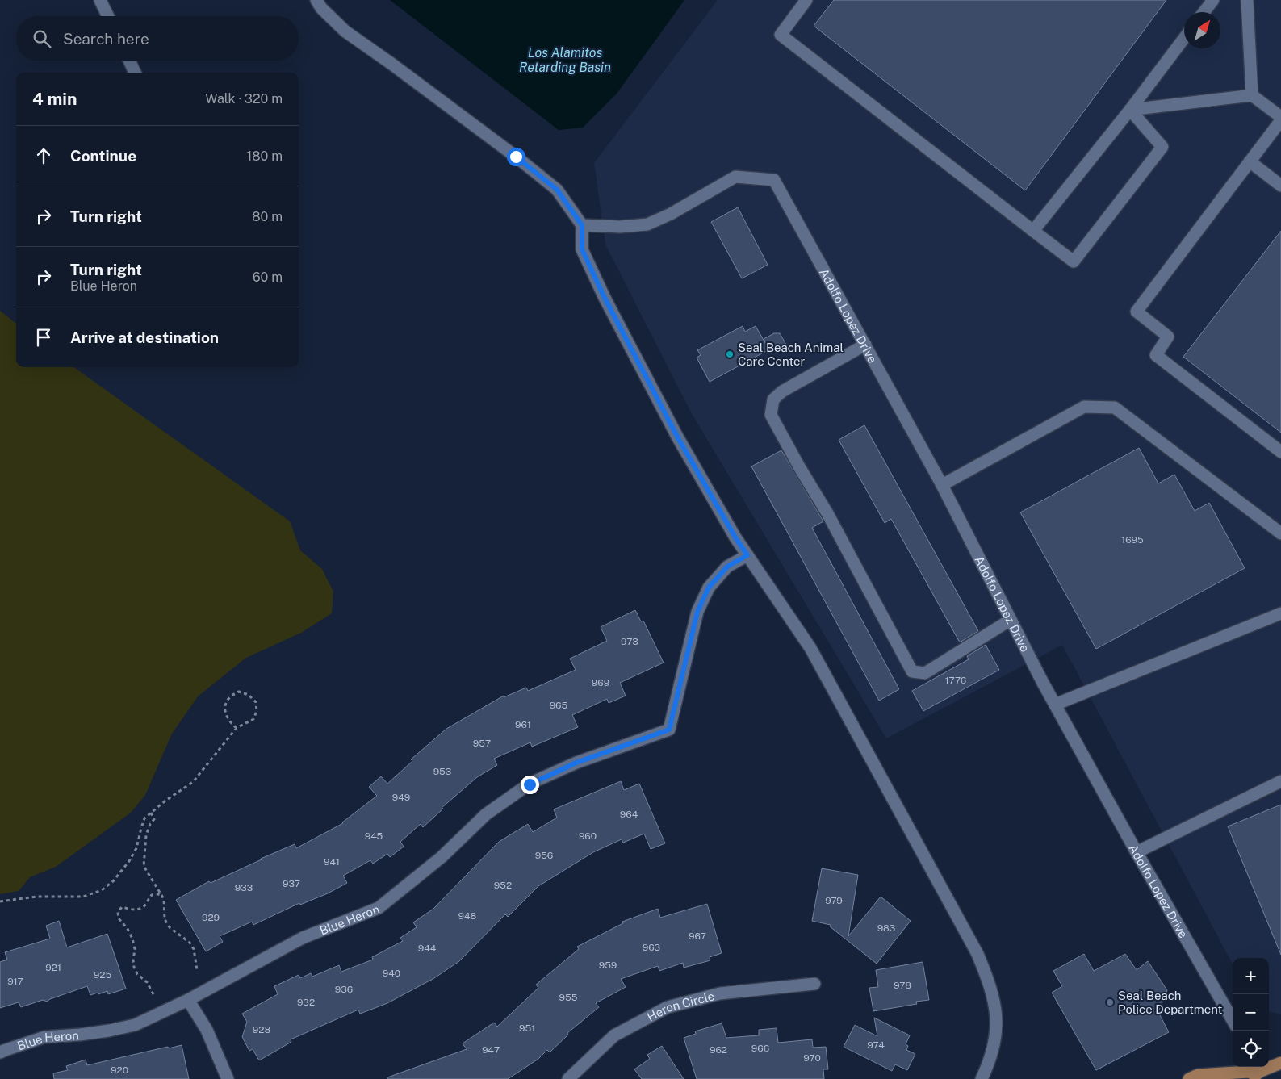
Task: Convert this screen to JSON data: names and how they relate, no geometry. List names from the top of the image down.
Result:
{
  "streets": {
    "street": ["Adolfo Lopez Drive", "Blue Heron", "Heron Circle"]
  },
  "water": ["Los Alamitos Retarding Basin"],
  "places": ["Seal Beach Animal Care Center", "Seal Beach Police Department"],
  "house_numbers": [
    "1695",
    "973",
    "1776",
    "969",
    "965",
    "961",
    "957",
    "953",
    "949",
    "964",
    "945",
    "960",
    "956",
    "941",
    "937",
    "952",
    "933",
    "979",
    "948",
    "929",
    "983",
    "967",
    "963",
    "944",
    "959",
    "921",
    "940",
    "925",
    "917",
    "978",
    "936",
    "955",
    "932",
    "951",
    "928",
    "974",
    "966",
    "947",
    "962",
    "970",
    "920"
  ],
  "north": "top right",
  "page": {
    "search": "Search here",
    "heading": ["4 min", "Walk · 320 m"],
    "list": [
      ["Continue", "180 m"],
      ["Turn right", "80 m"],
      ["Turn right", "Blue Heron", "60 m"],
      "Arrive at destination"
    ],
    "map_buttons": ["+", "−"]
  }
}
